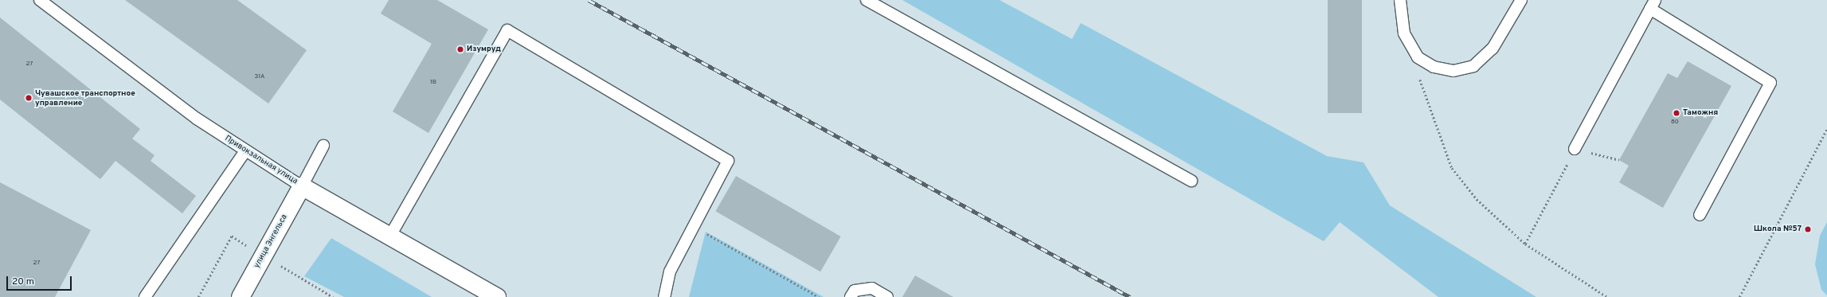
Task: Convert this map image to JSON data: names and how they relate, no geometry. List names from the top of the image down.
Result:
{
  "streets": {
    "street": ["Привокзальная улица", "улица Энгельса"]
  },
  "crossings": [
    ["Привокзальная улица", "улица Энгельса"]
  ],
  "places": [
    "Изумруд",
    "Чувашское транспортное управление",
    "Таможня",
    "Школа №57"
  ],
  "house_numbers": [
    "27",
    "31А",
    "1В",
    "80",
    "27"
  ],
  "scale_bar": "20 m"
}
